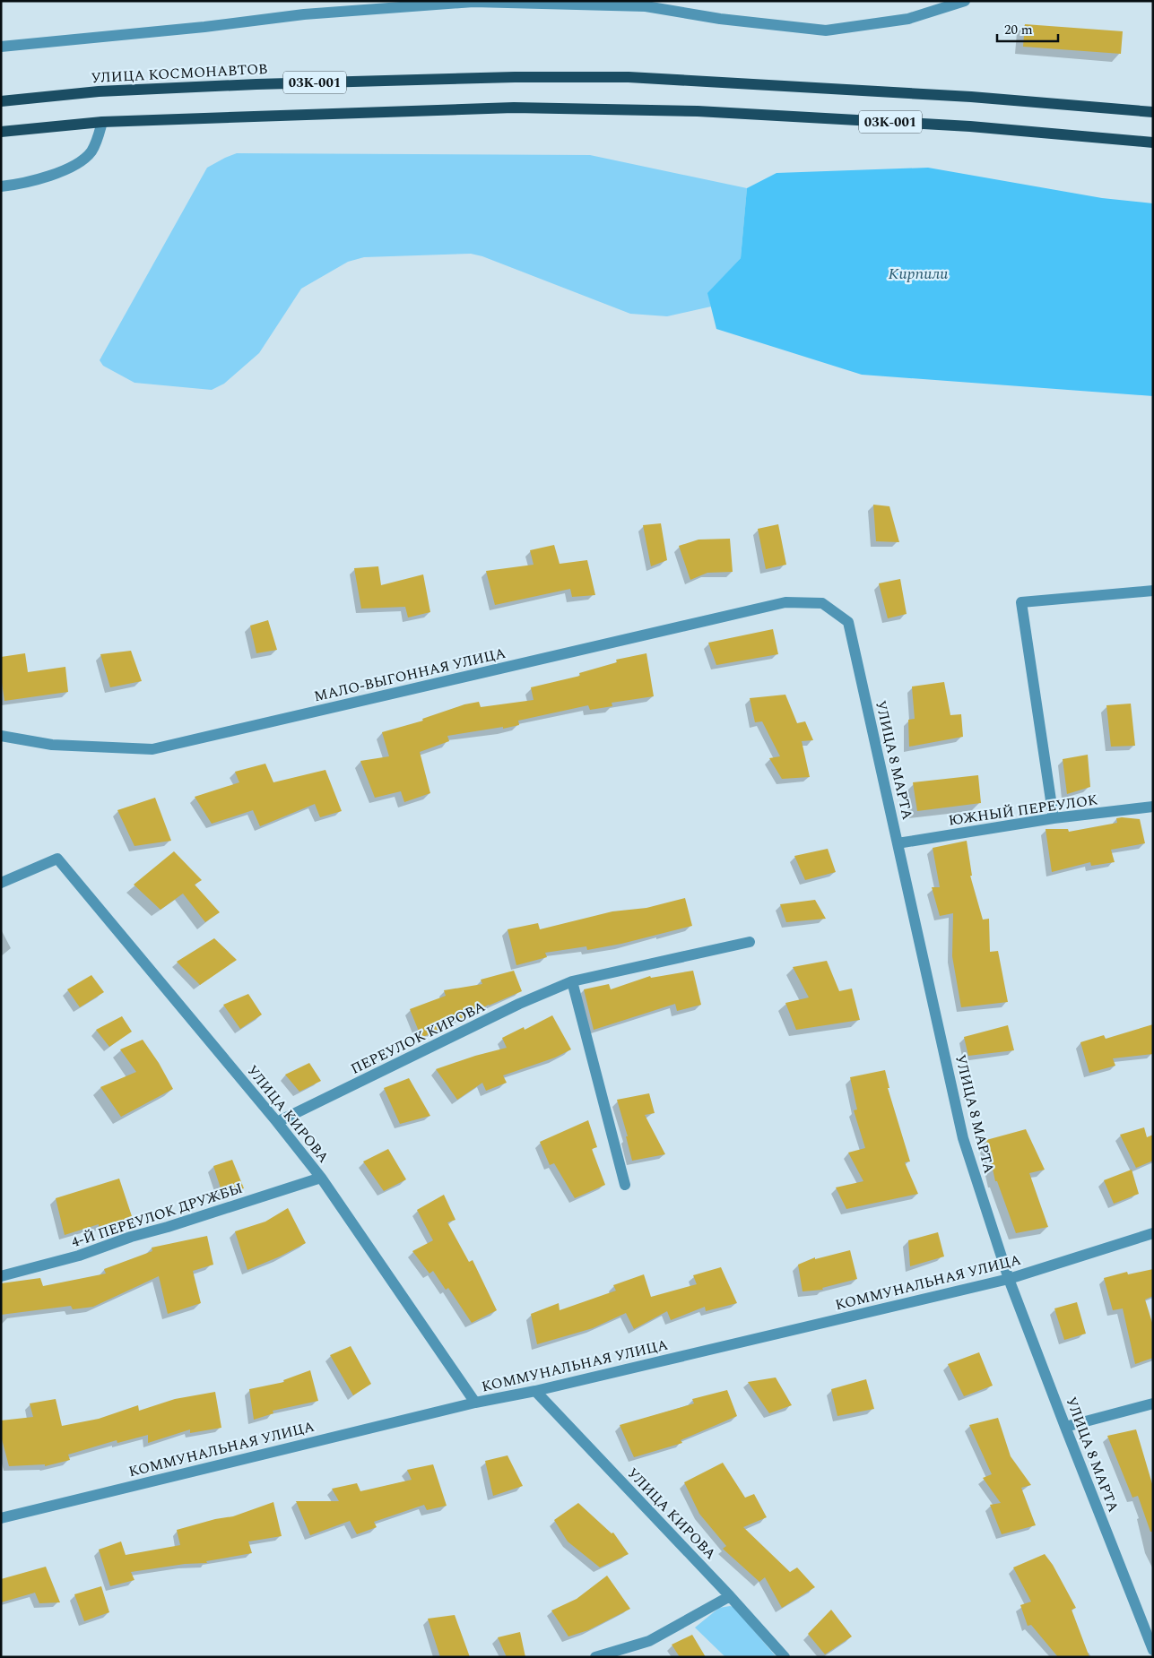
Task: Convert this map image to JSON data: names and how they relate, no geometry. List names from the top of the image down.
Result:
{
  "streets": {
    "main road": ["УЛИЦА КОСМОНАВТОВ", "03К-001"],
    "street": [
      "МАЛО-ВЫГОННАЯ УЛИЦА",
      "УЛИЦА 8 МАРТА",
      "ЮЖНЫЙ ПЕРЕУЛОК",
      "ПЕРЕУЛОК КИРОВА",
      "УЛИЦА КИРОВА",
      "4-Й ПЕРЕУЛОК ДРУЖБЫ",
      "КОММУНАЛЬНАЯ УЛИЦА"
    ]
  },
  "crossings": [
    ["МАЛО-ВЫГОННАЯ УЛИЦА", "УЛИЦА 8 МАРТА"],
    ["УЛИЦА 8 МАРТА", "ЮЖНЫЙ ПЕРЕУЛОК"],
    ["УЛИЦА 8 МАРТА", "КОММУНАЛЬНАЯ УЛИЦА"],
    ["ПЕРЕУЛОК КИРОВА", "УЛИЦА КИРОВА"],
    ["УЛИЦА КИРОВА", "4-Й ПЕРЕУЛОК ДРУЖБЫ"],
    ["УЛИЦА КИРОВА", "КОММУНАЛЬНАЯ УЛИЦА"]
  ],
  "water": ["Кирпили"],
  "scale_bar": "20 m"
}
